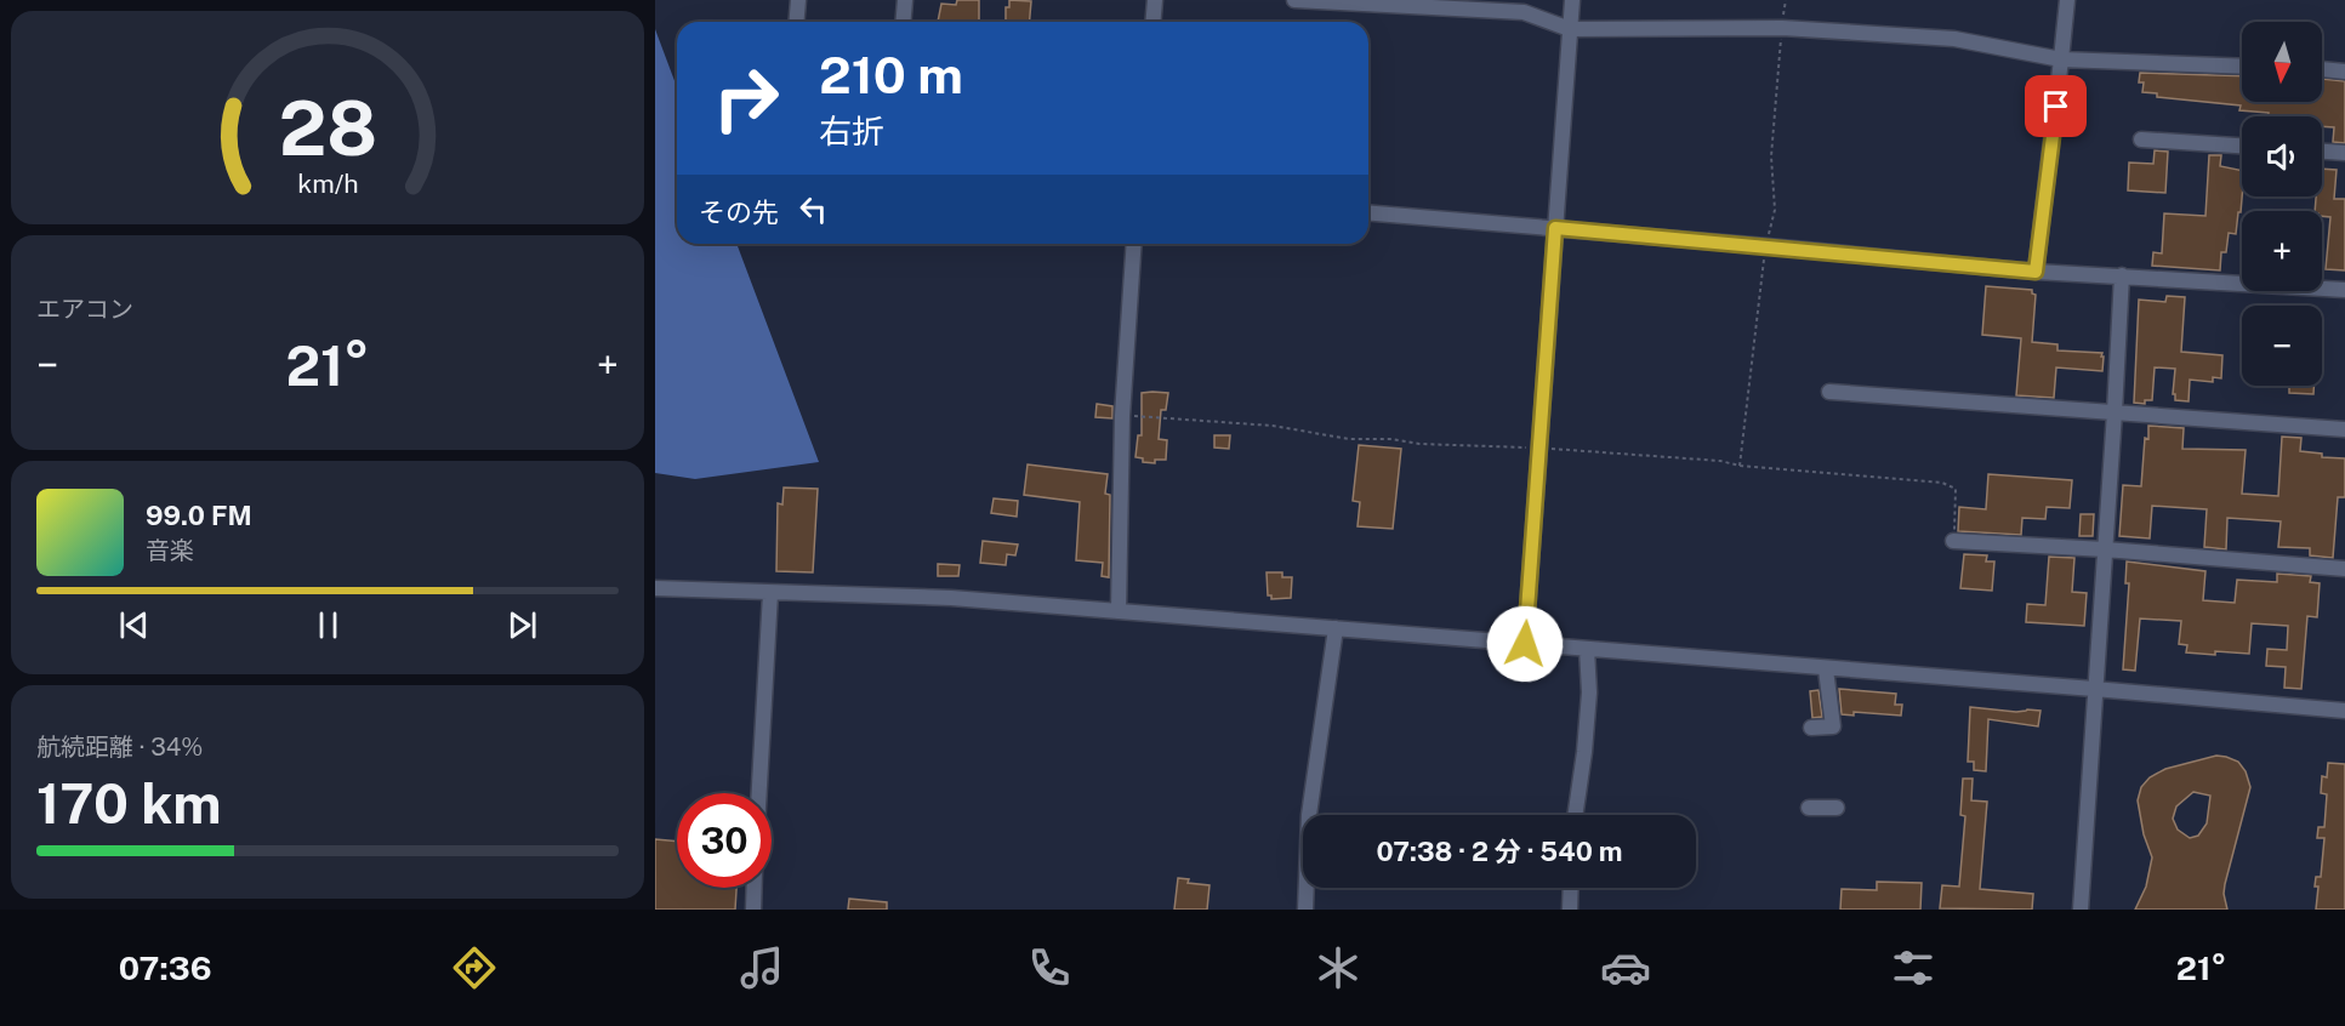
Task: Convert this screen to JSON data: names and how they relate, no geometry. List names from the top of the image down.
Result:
{
  "north": "bottom",
  "page": {
    "map_buttons": ["+", "−"],
    "turn": ["210 m", "右折"],
    "then": "その先",
    "tile": [
      "エアコン",
      ["航続距離 · 34%", "170 km"]
    ],
    "heat": ["−", "21°", "+"],
    "song": ["99.0 FM", "音楽"],
    "limit": "30",
    "trip": "07:38 · 2 分 · 540 m",
    "tabs": ["07:36", "21°"],
    "gauge": ["28", "km/h"]
  }
}
